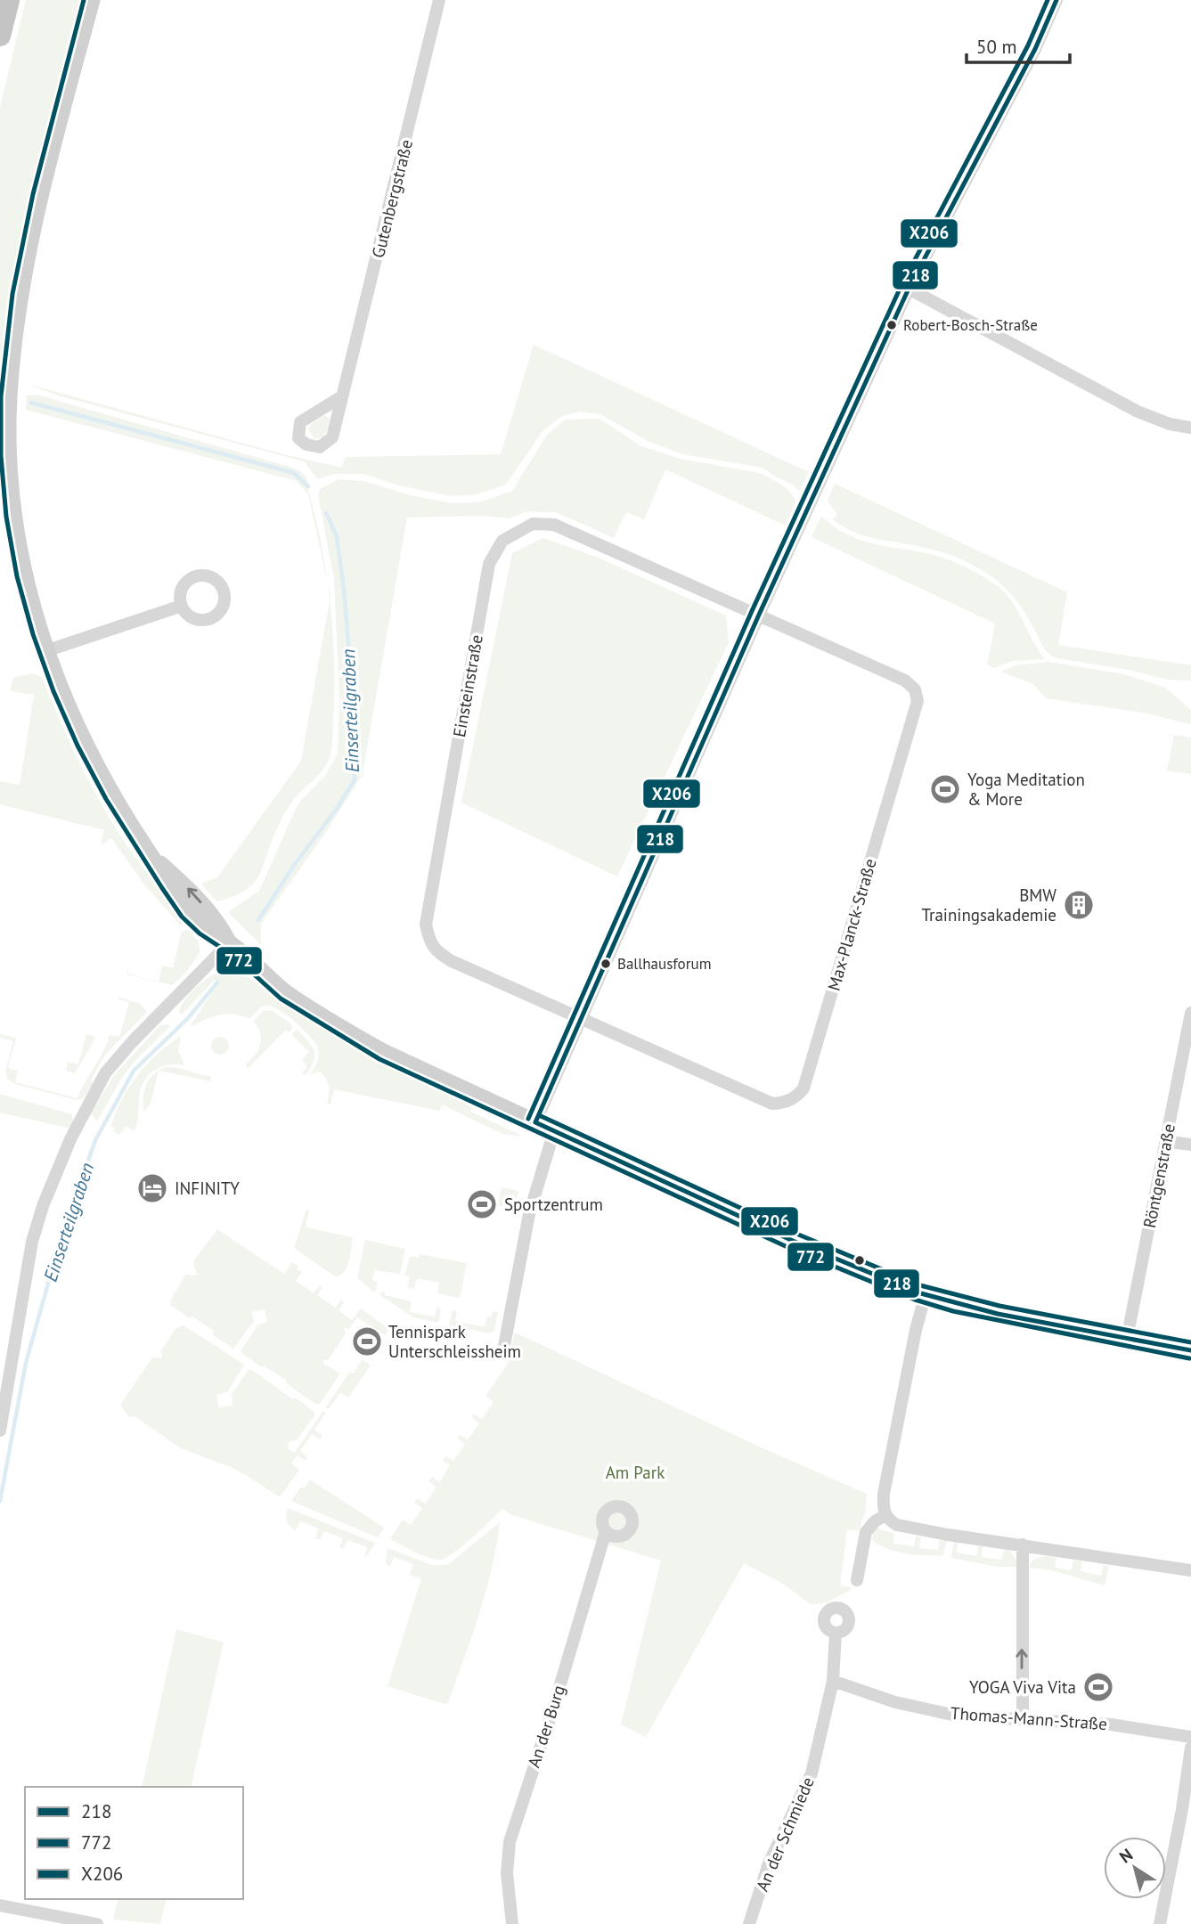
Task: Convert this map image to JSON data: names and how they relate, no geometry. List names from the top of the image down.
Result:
{
  "streets": {
    "street": [
      "Gutenbergstraße",
      "Einsteinstraße",
      "Max-Planck-Straße",
      "Röntgenstraße",
      "Thomas-Mann-Straße",
      "An der Burg",
      "An der Schmiede"
    ]
  },
  "crossings": [
    ["Einsteinstraße", "Max-Planck-Straße"],
    ["Thomas-Mann-Straße", "An der Schmiede"]
  ],
  "water": ["Einserteilgraben"],
  "parks": ["Am Park"],
  "places": {
    "other": ["Robert-Bosch-Straße", "Ballhausforum"],
    "sports": [
      "Yoga Meditation & More",
      "Sportzentrum",
      "Tennispark Unterschleissheim",
      "YOGA Viva Vita"
    ],
    "building": ["BMW Trainingsakademie"],
    "hotel": ["INFINITY"]
  },
  "lines": ["transit line 218", "transit line 772", "transit line X206"],
  "legend": ["218", "772", "X206"],
  "scale_bar": "50 m",
  "north": "top left"
}
